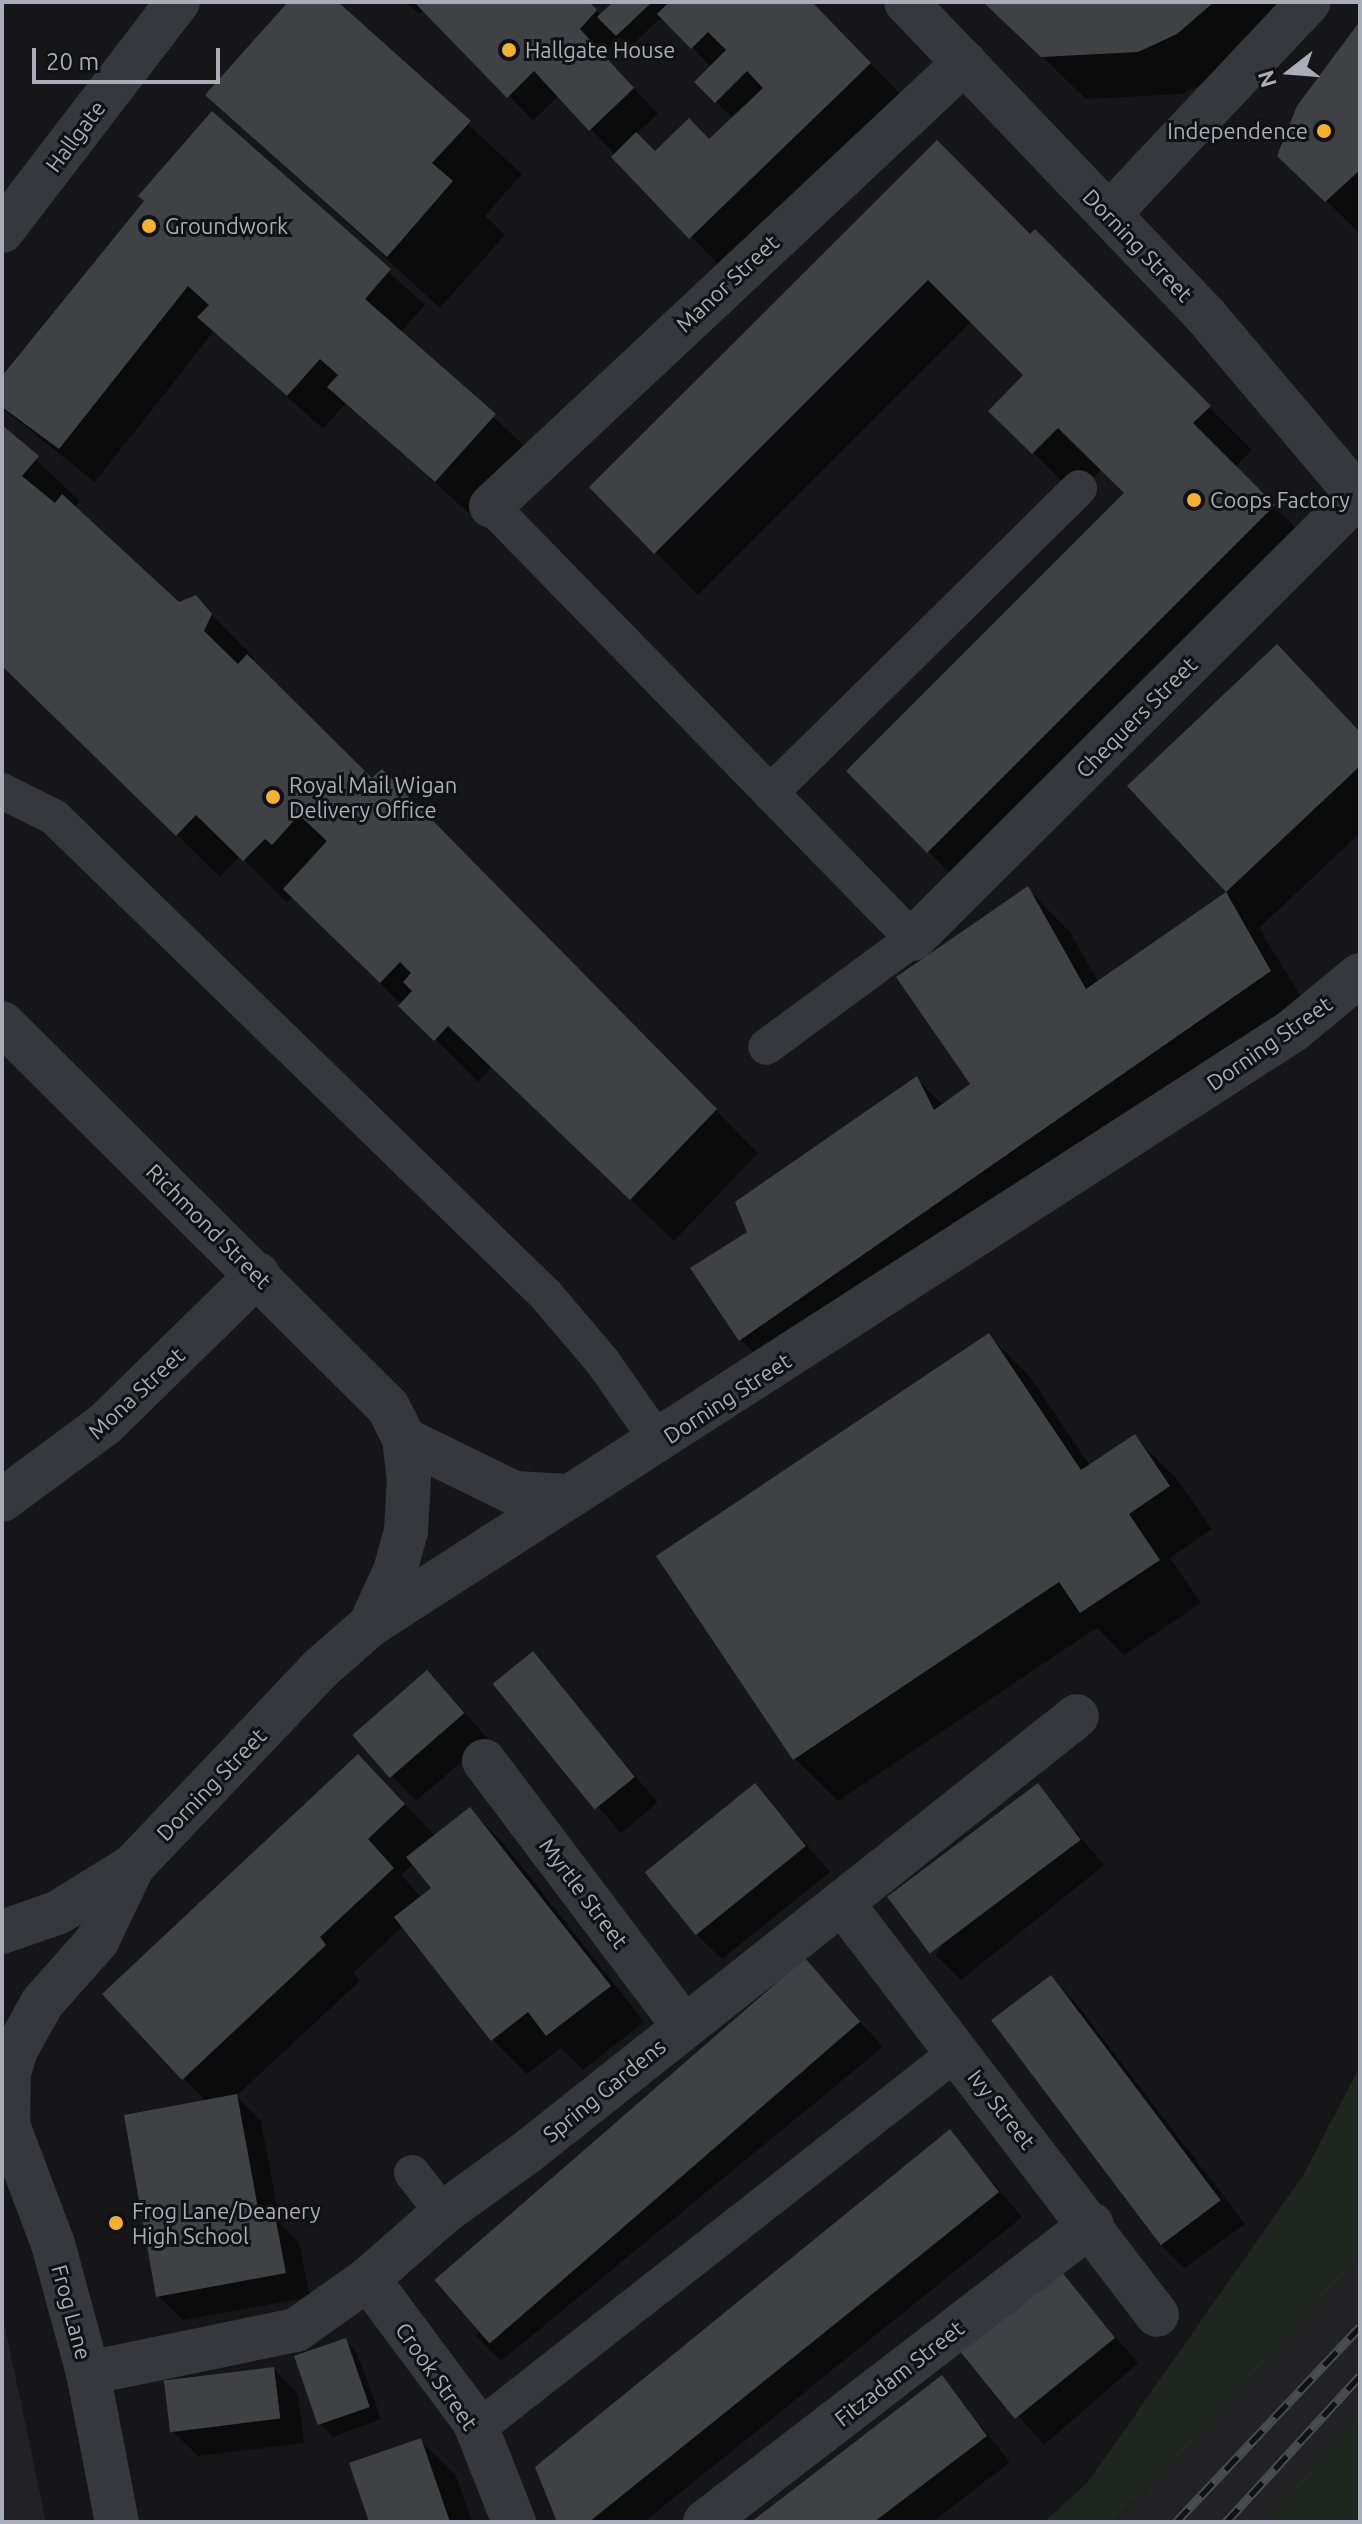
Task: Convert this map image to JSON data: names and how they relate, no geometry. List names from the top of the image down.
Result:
{
  "streets": {
    "street": [
      "Hallgate",
      "Dorning Street",
      "Manor Street",
      "Chequers Street",
      "Richmond Street",
      "Mona Street",
      "Myrtle Street",
      "Spring Gardens",
      "Ivy Street",
      "Frog Lane",
      "Fitzadam Street",
      "Crook Street"
    ]
  },
  "crossings": [
    ["Dorning Street", "Manor Street"],
    ["Dorning Street", "Chequers Street"],
    ["Dorning Street", "Richmond Street"],
    ["Dorning Street", "Frog Lane"],
    ["Richmond Street", "Mona Street"],
    ["Myrtle Street", "Spring Gardens"],
    ["Spring Gardens", "Ivy Street"],
    ["Spring Gardens", "Frog Lane"],
    ["Spring Gardens", "Crook Street"],
    ["Ivy Street", "Fitzadam Street"]
  ],
  "places": [
    "Hallgate House",
    "Independence",
    "Groundwork",
    "Coops Factory",
    "Royal Mail Wigan Delivery Office",
    "Frog Lane/Deanery High School"
  ],
  "scale_bar": "20 m",
  "north": "left"
}
